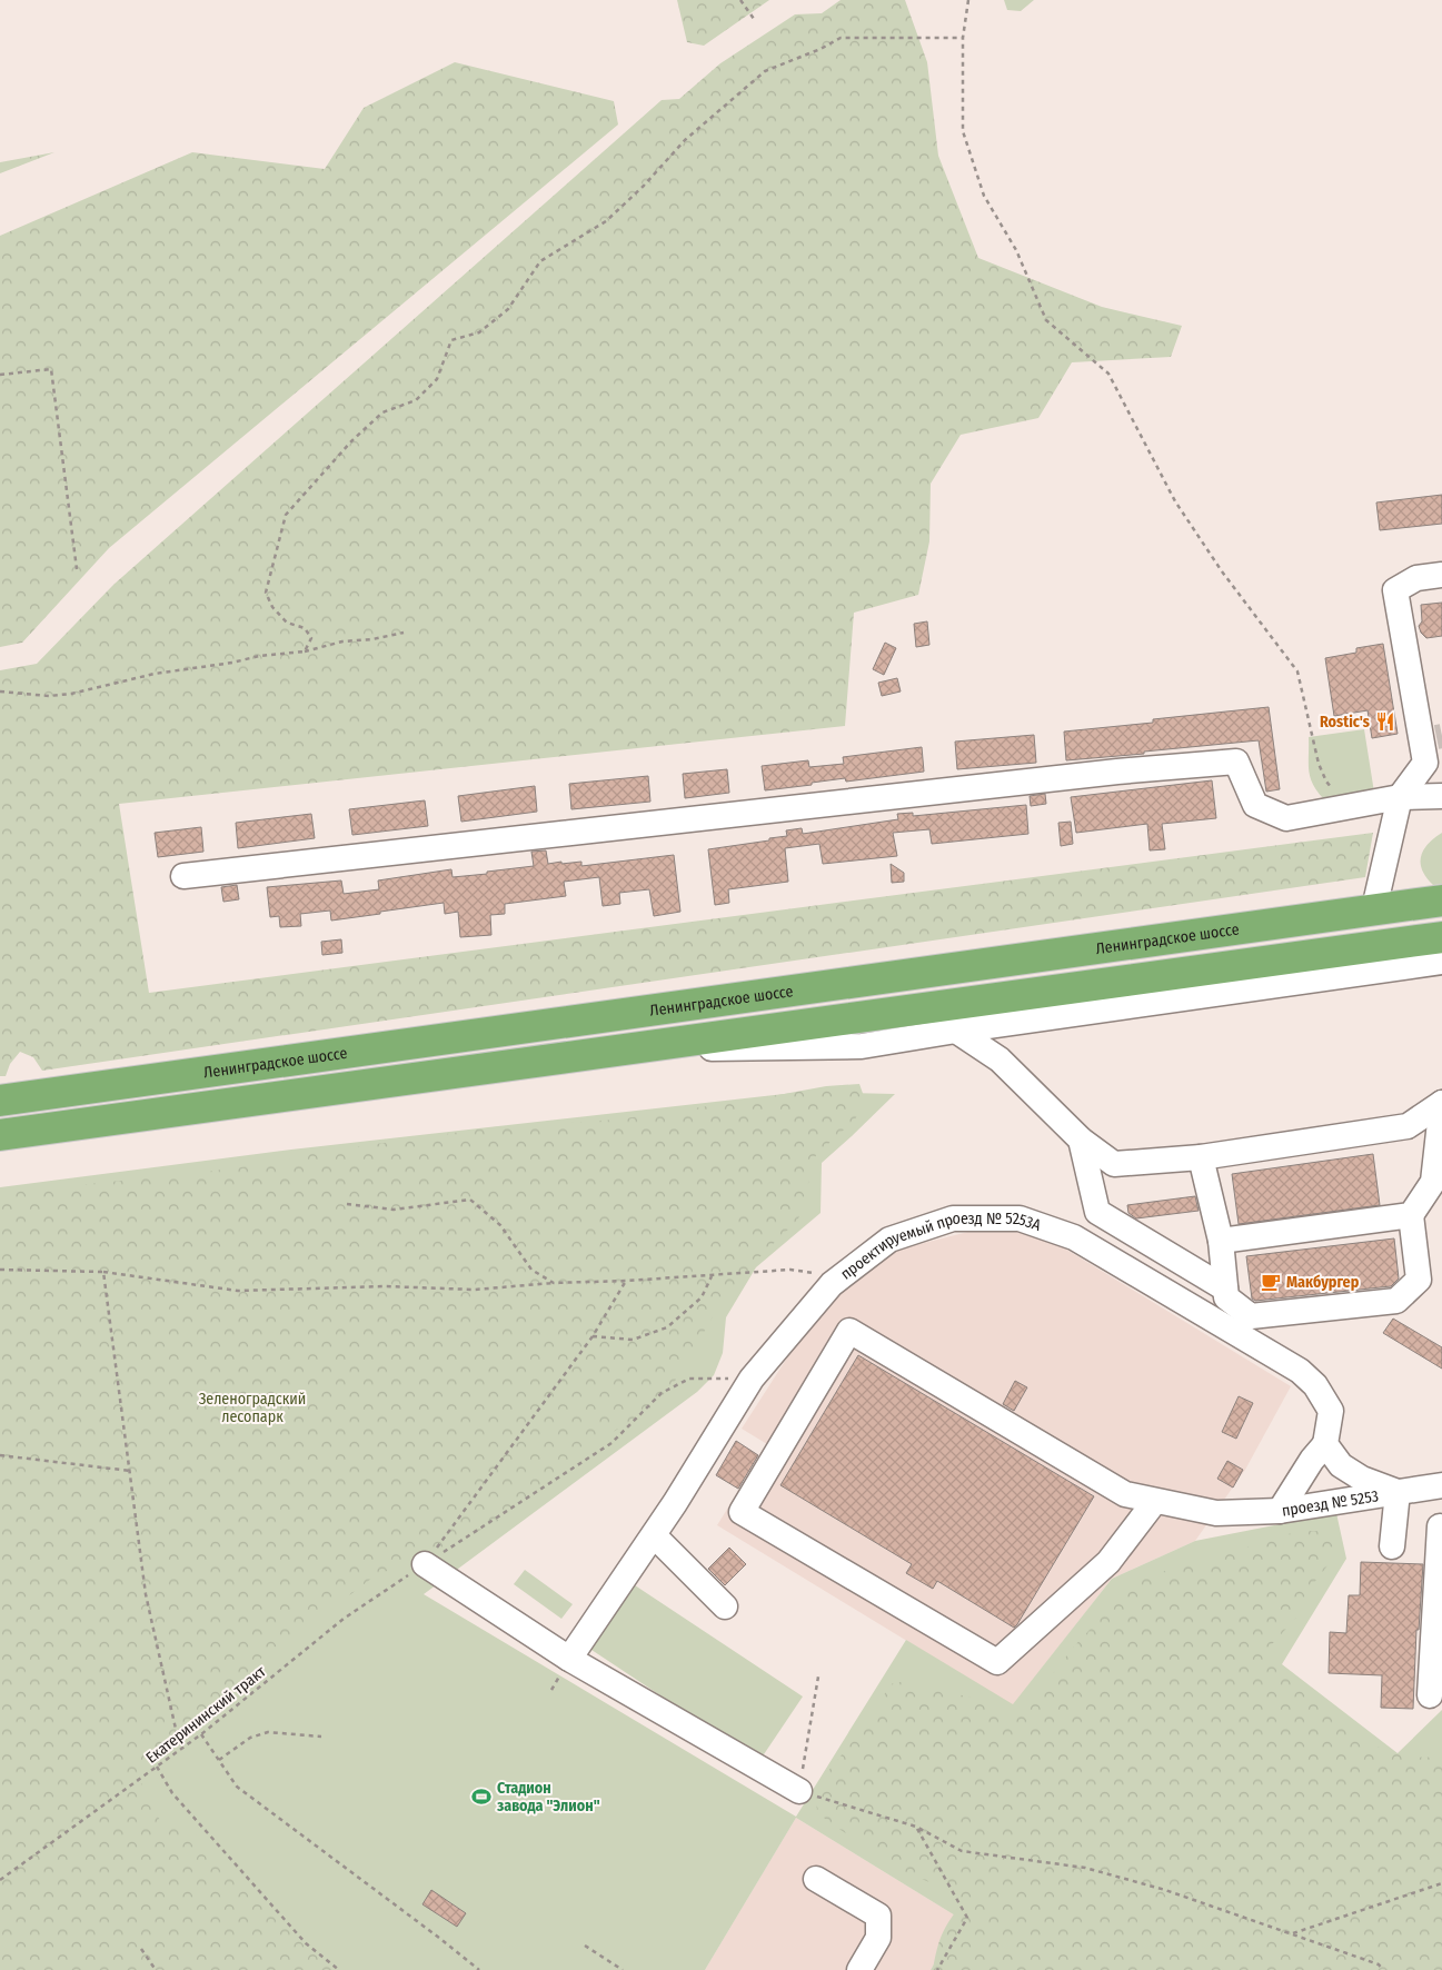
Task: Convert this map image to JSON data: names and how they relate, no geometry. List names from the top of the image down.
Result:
{
  "streets": {
    "highway": ["Ленинградское шоссе"],
    "street": ["проектируемый проезд № 5253А", "проезд № 5253"],
    "path": ["Екатерининский тракт"]
  },
  "crossings": [
    ["проектируемый проезд № 5253А", "Екатерининский тракт"]
  ],
  "parks": ["Зеленоградский лесопарк"],
  "places": {
    "restaurant": ["Rostic's"],
    "cafe": ["Макбургер"],
    "sports": ["Стадион завода \"Элион\""]
  }
}
